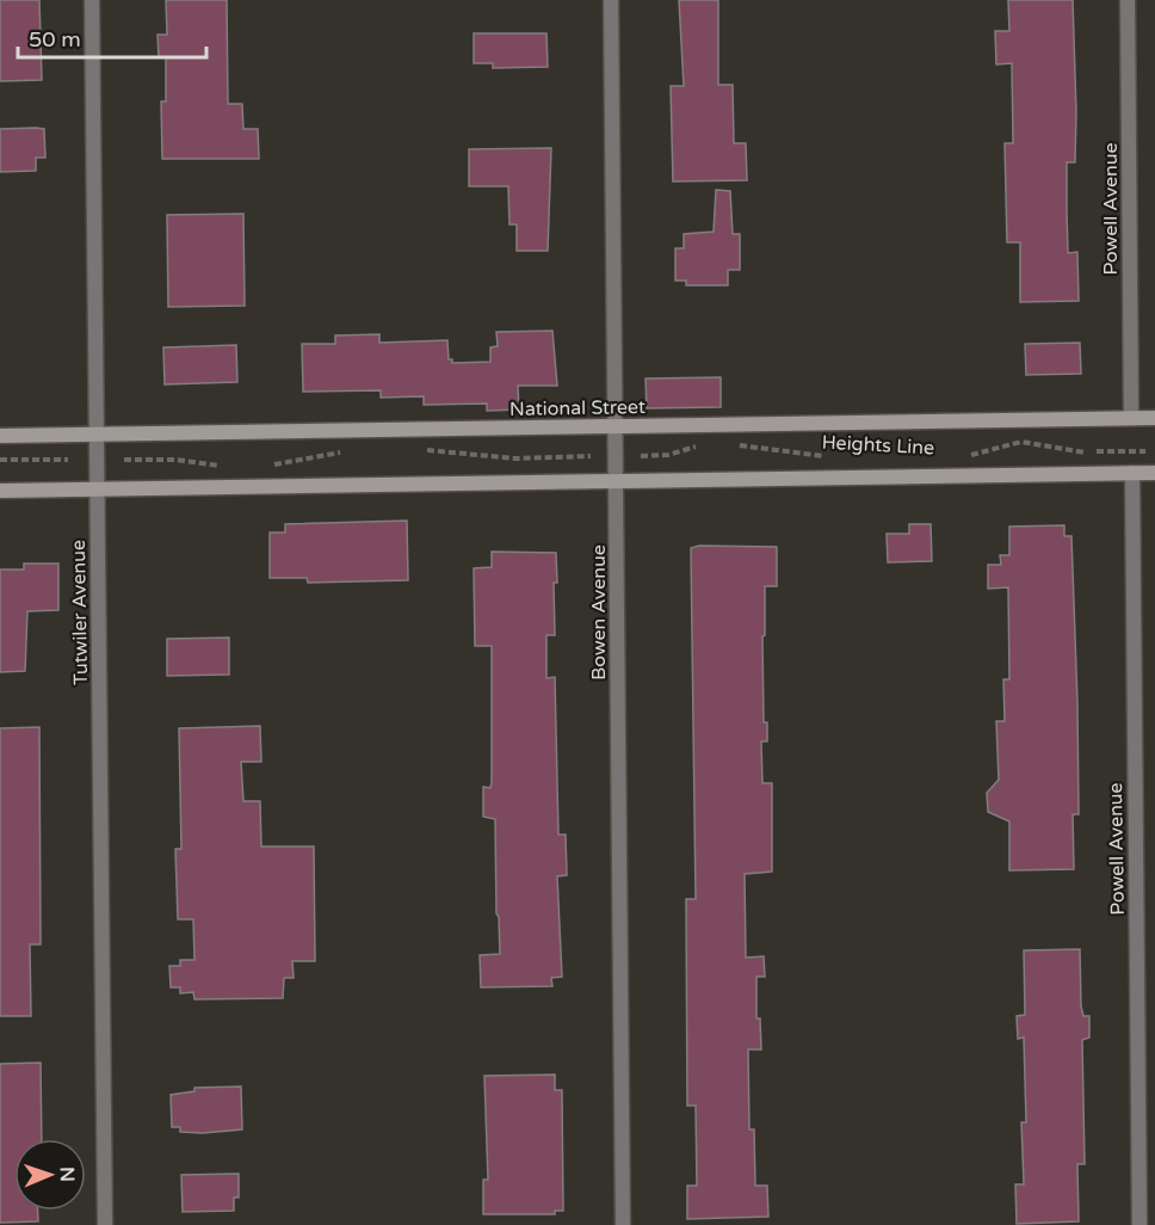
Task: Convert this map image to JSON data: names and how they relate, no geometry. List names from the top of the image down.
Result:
{
  "streets": {
    "main road": ["National Street"],
    "street": ["Powell Avenue", "Tutwiler Avenue", "Bowen Avenue"],
    "path": ["Heights Line"]
  },
  "crossings": [
    ["Powell Avenue", "National Street"],
    ["National Street", "Tutwiler Avenue"],
    ["National Street", "Bowen Avenue"]
  ],
  "scale_bar": "50 m",
  "north": "right"
}
